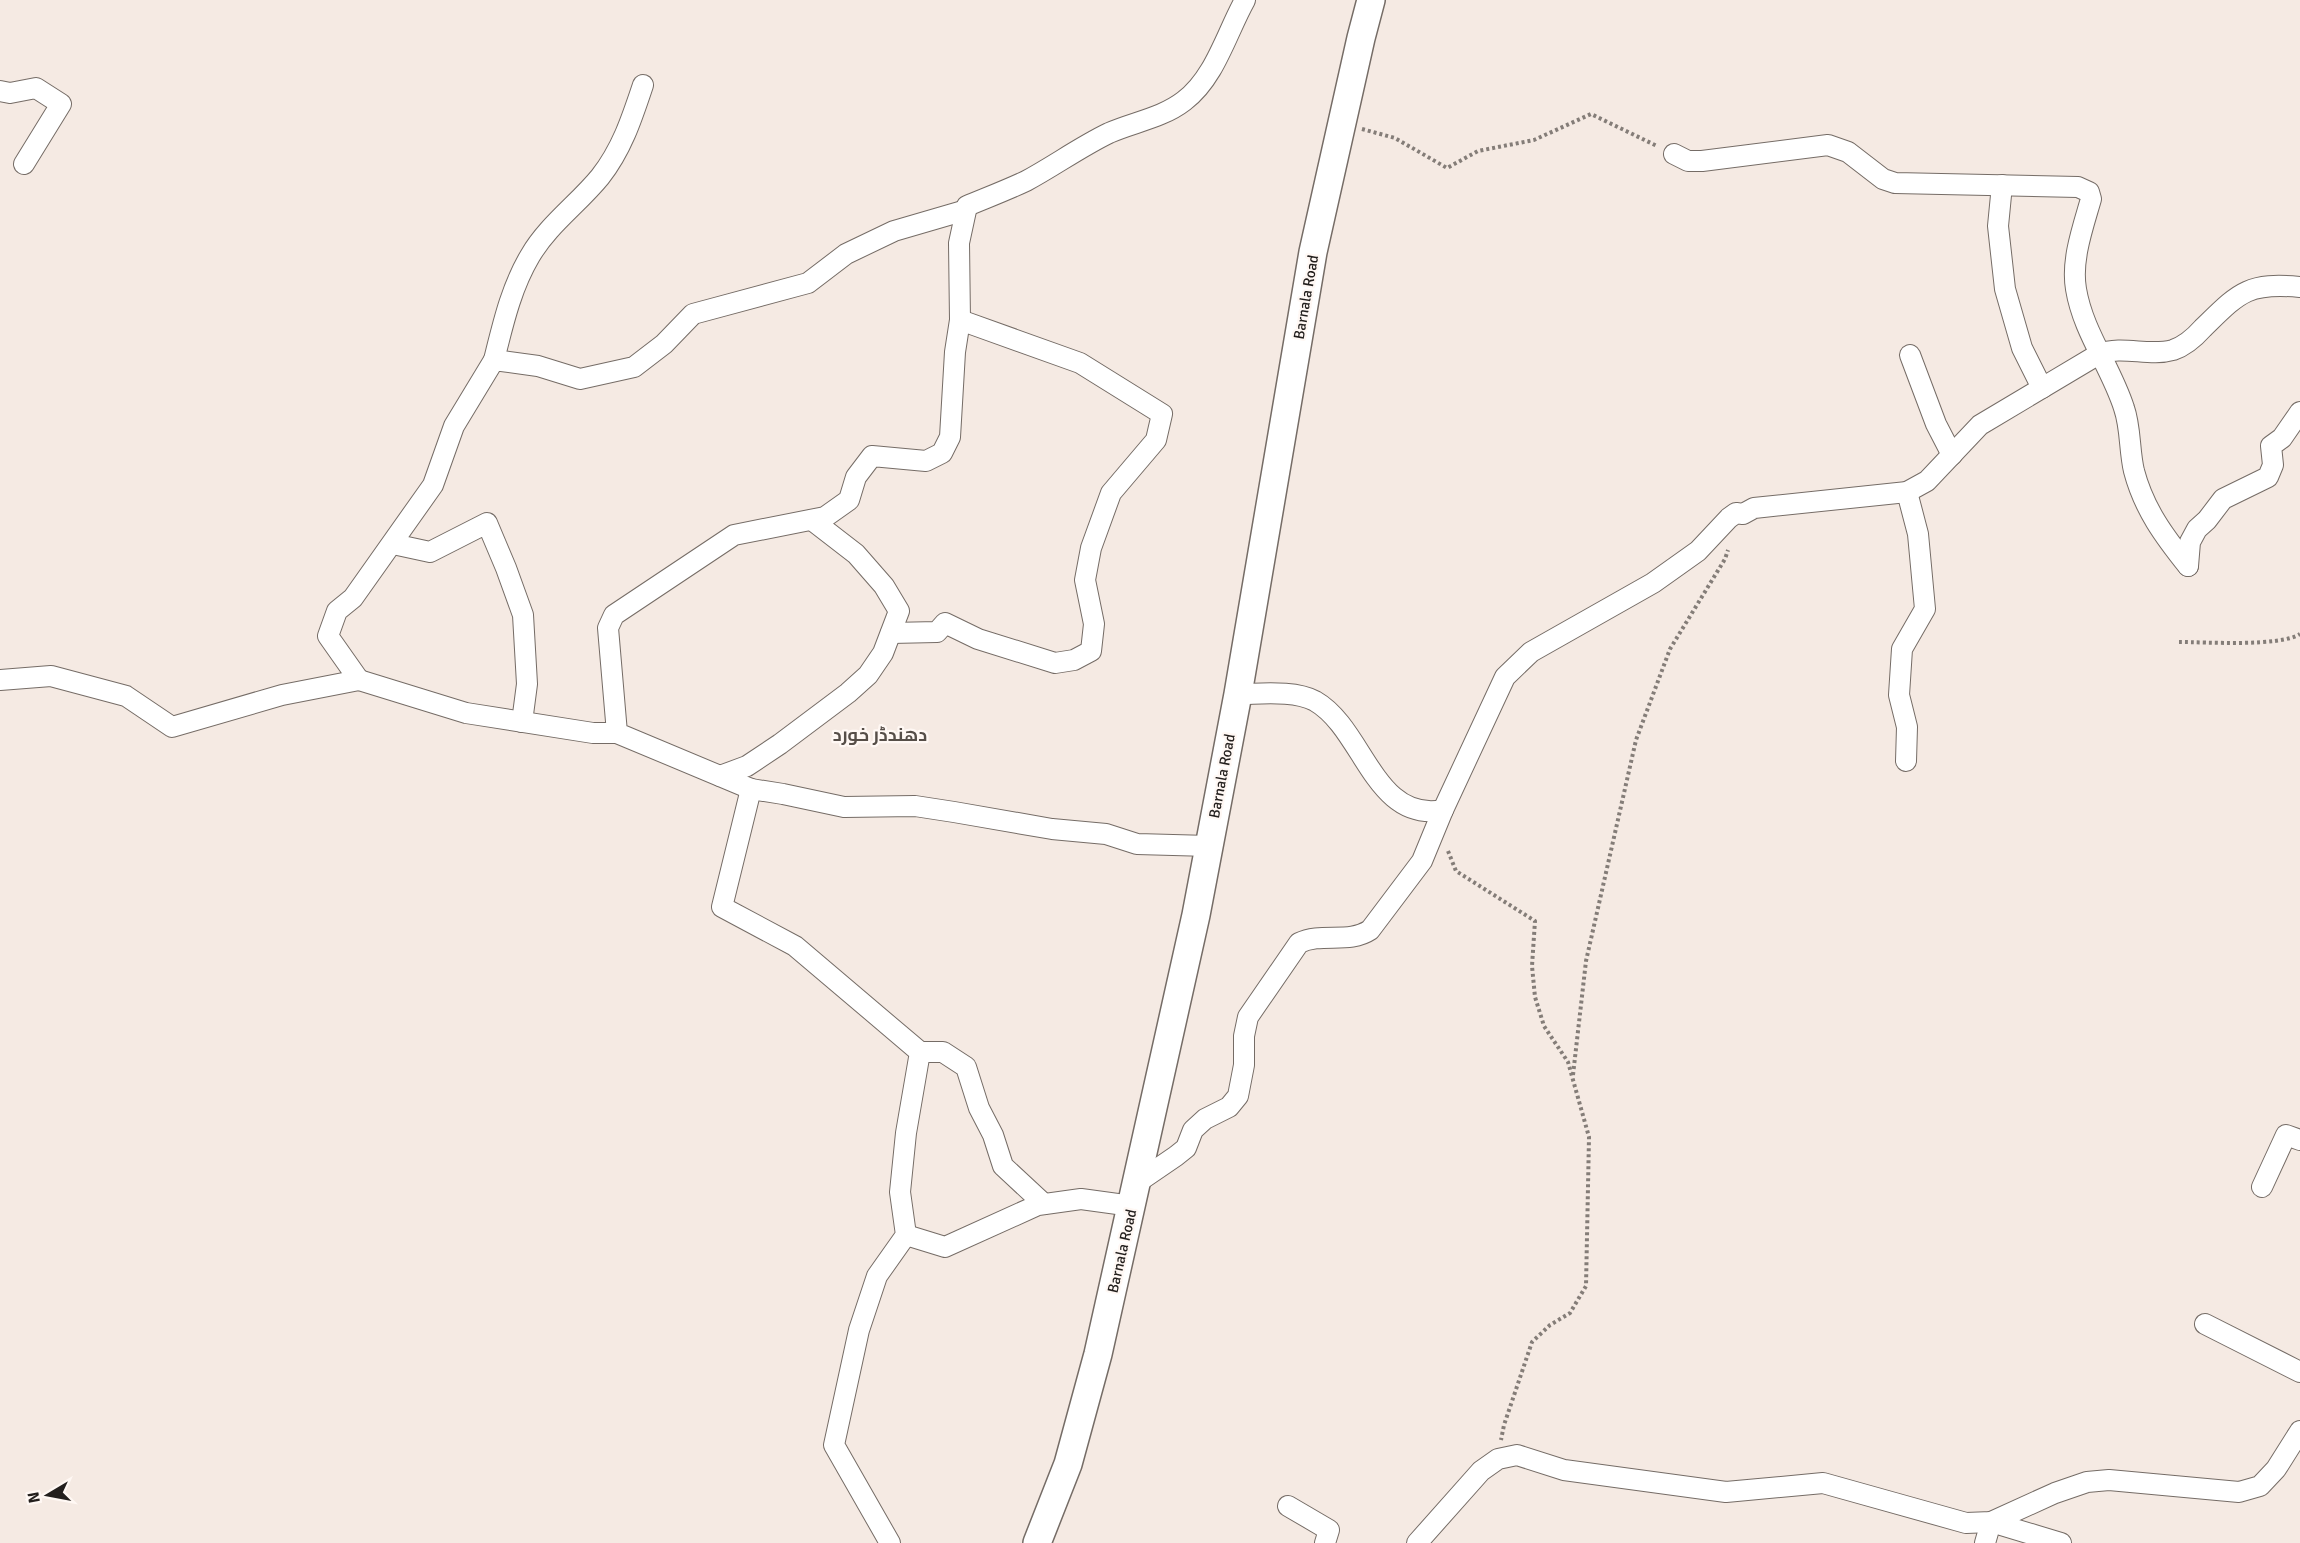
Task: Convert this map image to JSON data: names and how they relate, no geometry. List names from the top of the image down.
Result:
{
  "streets": {
    "main road": ["Barnala Road"]
  },
  "districts": ["دھندڈر خورد"],
  "north": "left"
}
